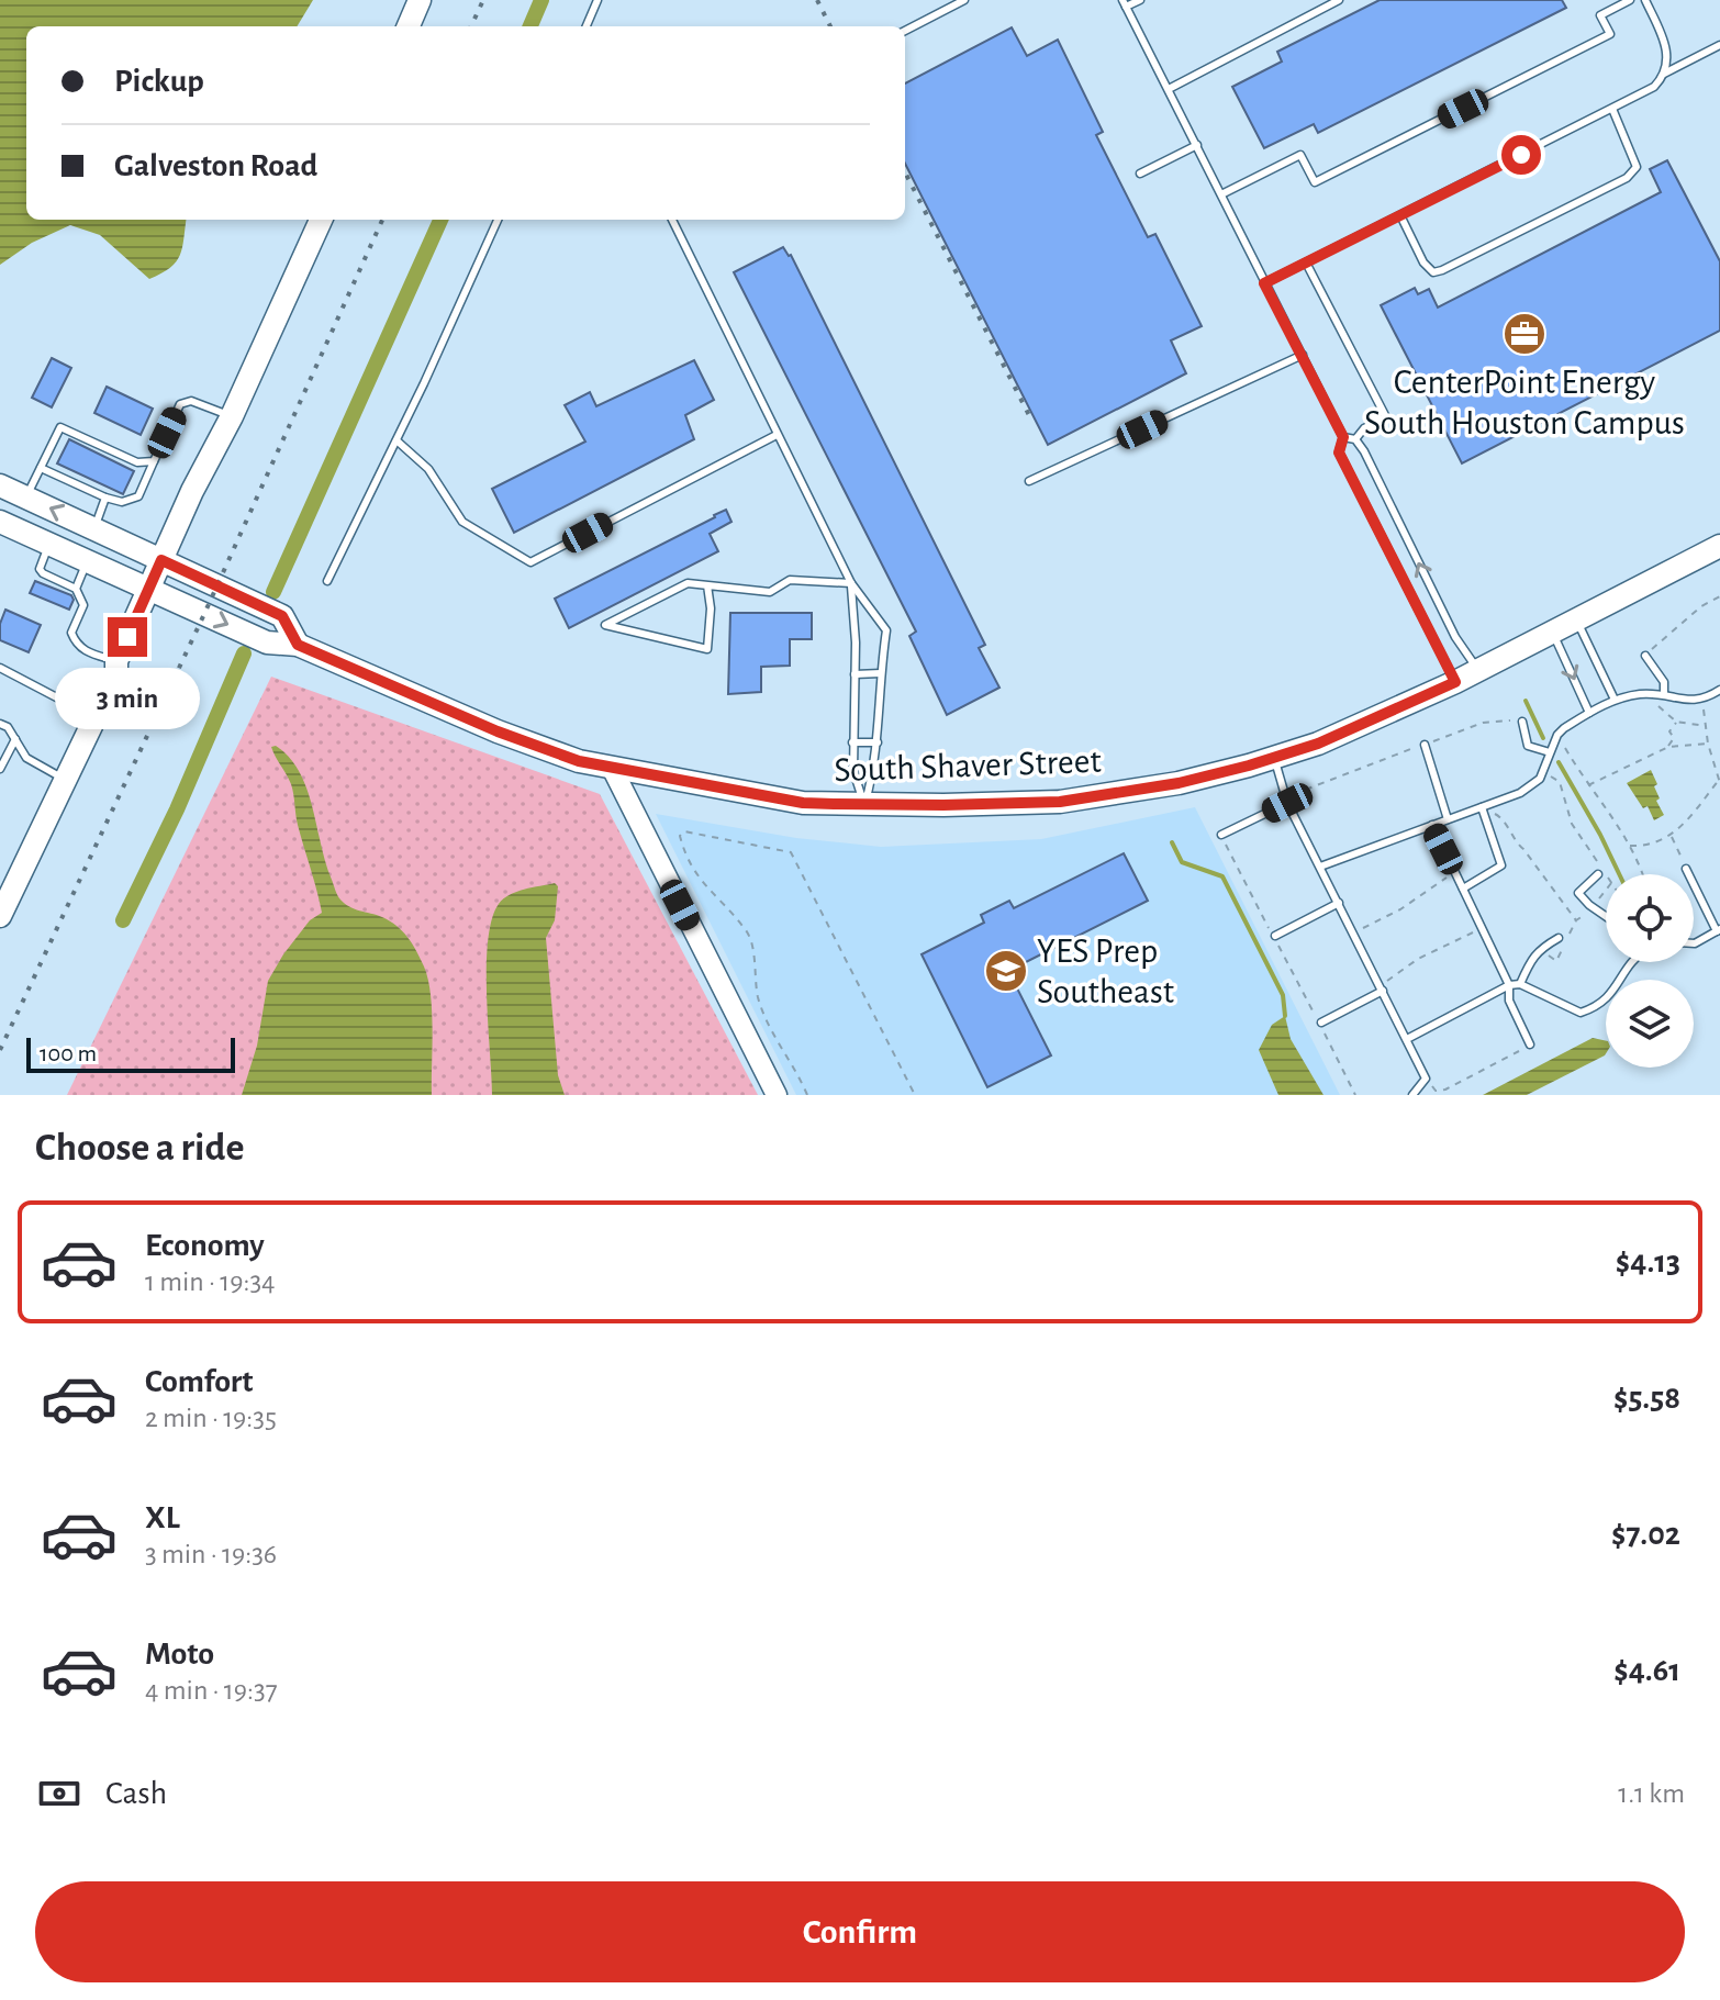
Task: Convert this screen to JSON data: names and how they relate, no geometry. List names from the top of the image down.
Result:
{
  "streets": {
    "main road": ["South Shaver Street"]
  },
  "places": {
    "office": ["CenterPoint Energy South Houston Campus"],
    "school or university": ["YES Prep Southeast"]
  },
  "scale_bar": "100 m",
  "page": {
    "banner": ["Pickup", "Galveston Road"],
    "bubble": "3 min",
    "scale": "100 m",
    "heading": "Choose a ride",
    "list": [
      {
        "name": "Economy",
        "note": "1 min · 19:34",
        "value": "$4.13"
      },
      {
        "name": "Comfort",
        "note": "2 min · 19:35",
        "value": "$5.58"
      },
      {
        "name": "XL",
        "note": "3 min · 19:36",
        "value": "$7.02"
      },
      {
        "name": "Moto",
        "note": "4 min · 19:37",
        "value": "$4.61"
      }
    ],
    "pay": ["Cash", "1.1 km"],
    "buttons": "Confirm"
  }
}
